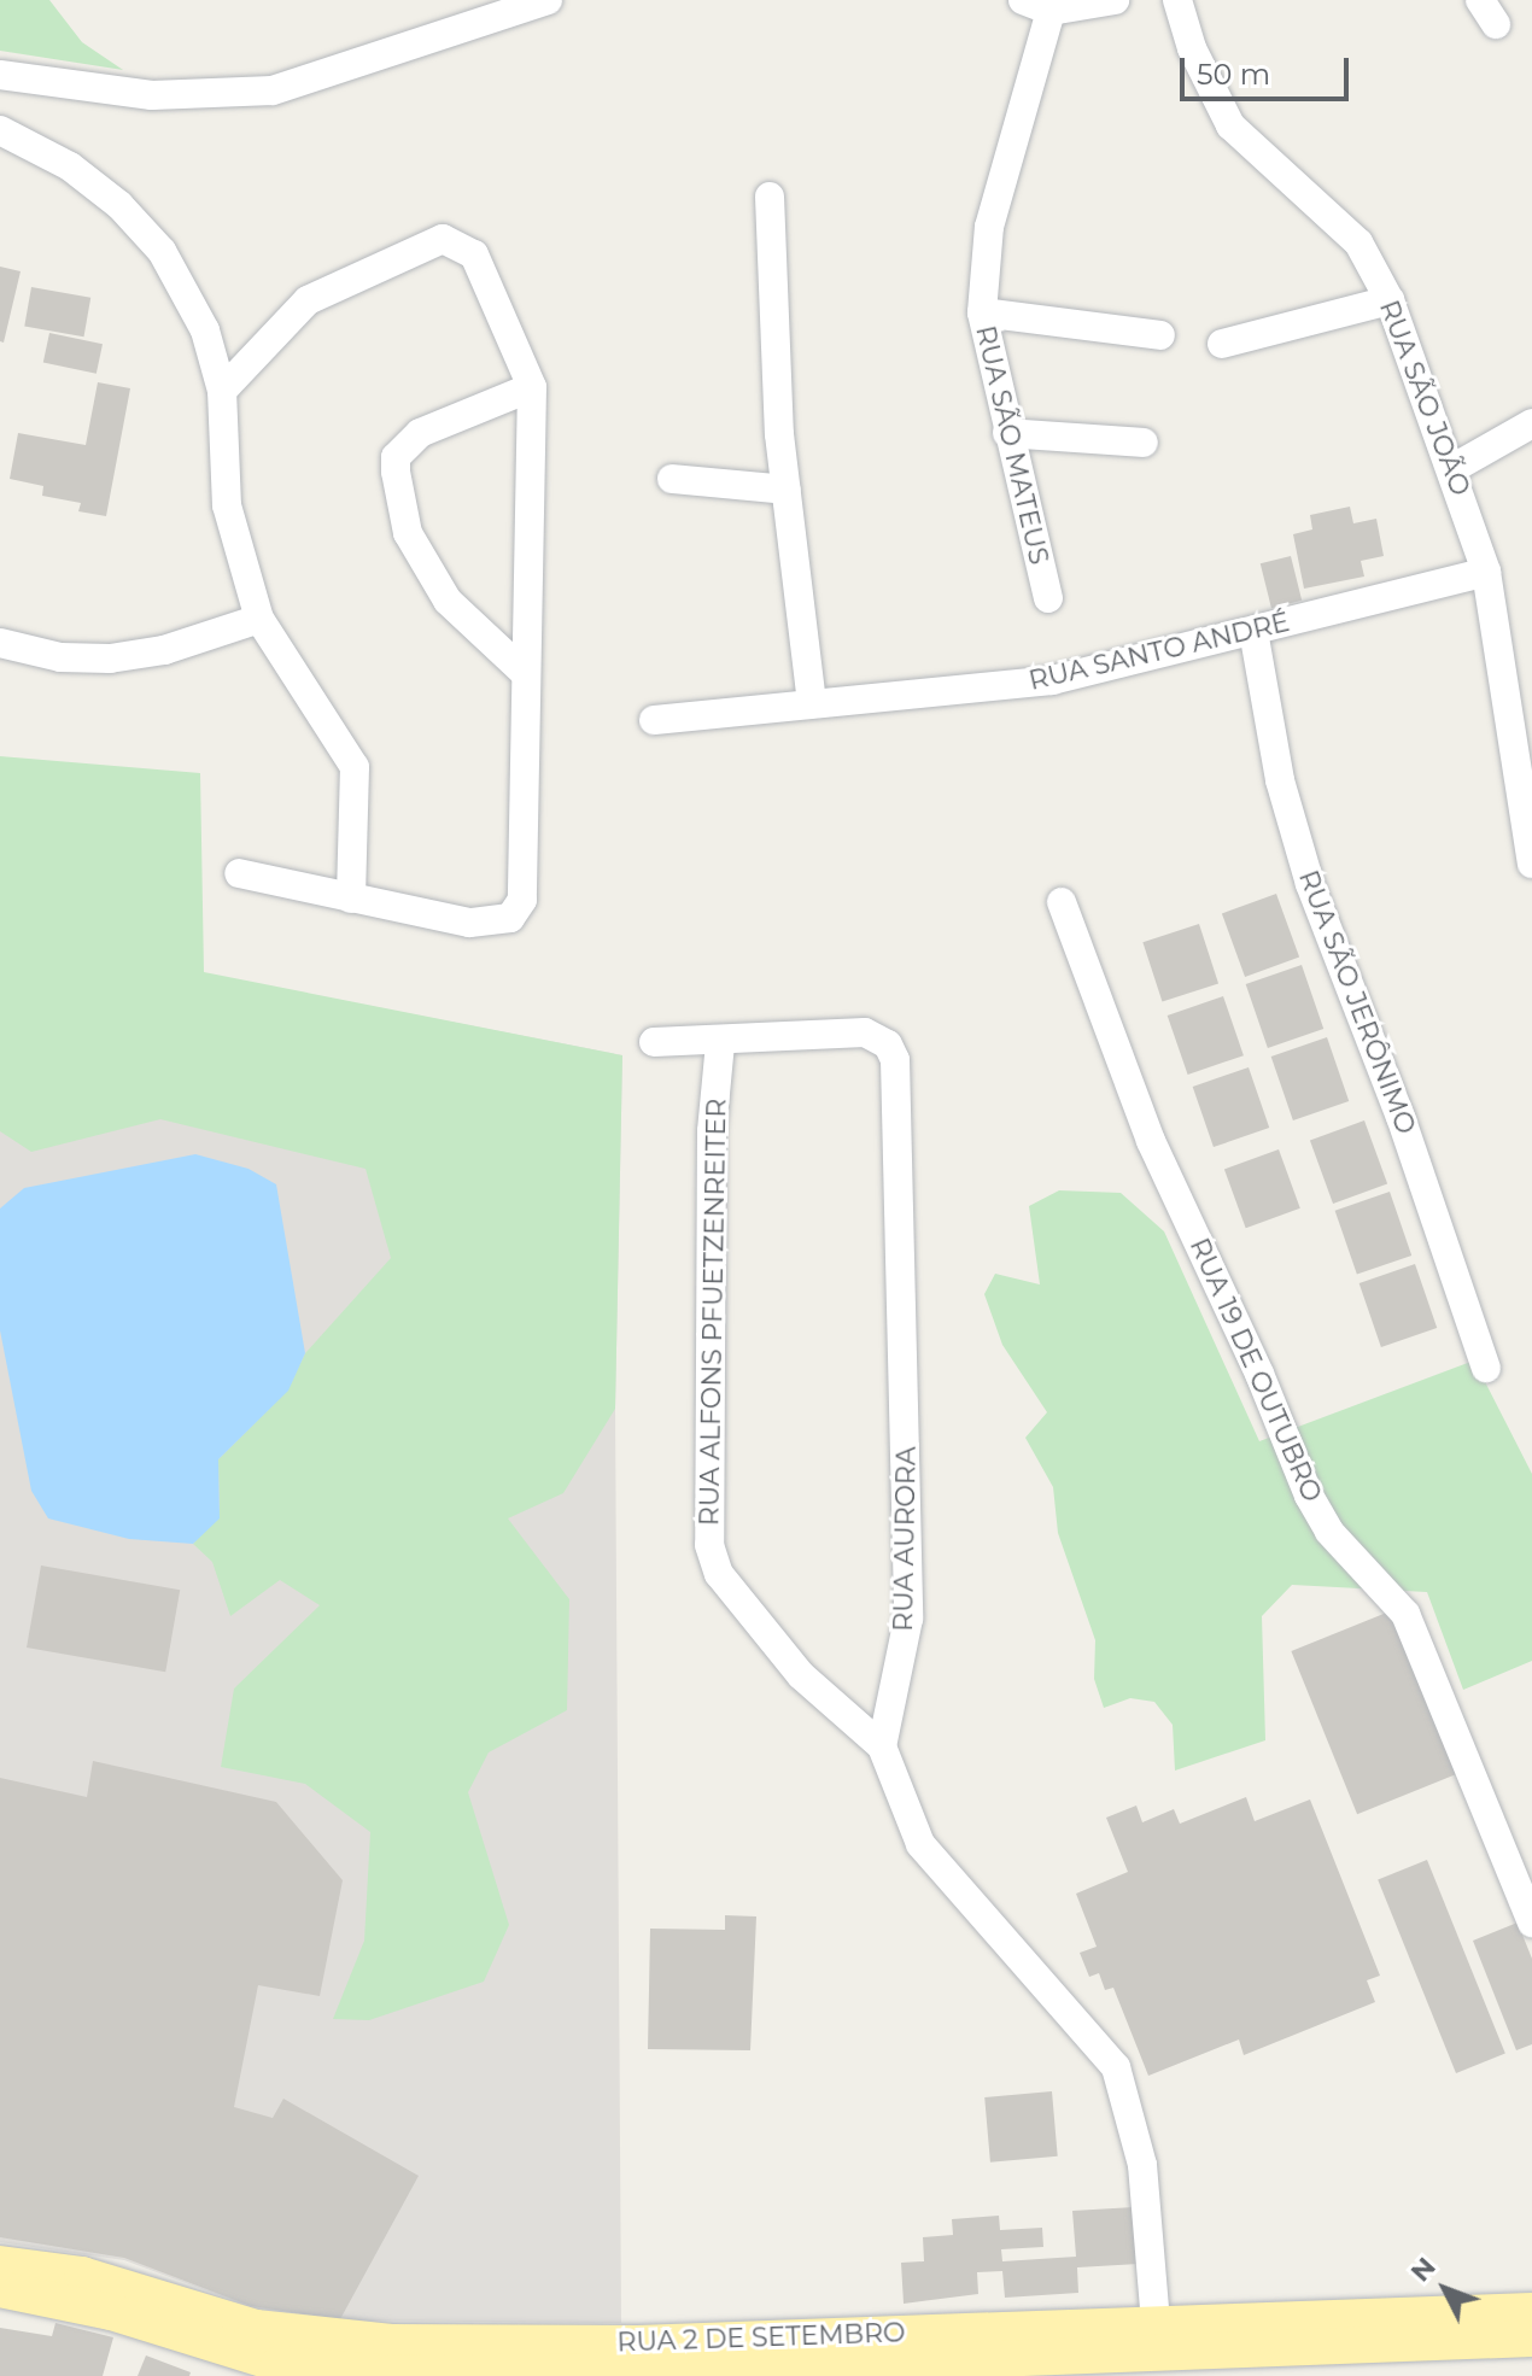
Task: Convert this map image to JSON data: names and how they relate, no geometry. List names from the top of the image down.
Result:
{
  "streets": {
    "main road": ["RUA 2 DE SETEMBRO"],
    "street": [
      "RUA SÃO JOÃO",
      "RUA SÃO MATEUS",
      "RUA SANTO ANDRÉ",
      "RUA SÃO JERÔNIMO",
      "RUA ALFONS PFUETZENREITER",
      "RUA 19 DE OUTUBRO",
      "RUA AURORA"
    ]
  },
  "crossings": [
    ["RUA SÃO JOÃO", "RUA SANTO ANDRÉ"],
    ["RUA SANTO ANDRÉ", "RUA SÃO JERÔNIMO"],
    ["RUA ALFONS PFUETZENREITER", "RUA AURORA"]
  ],
  "scale_bar": "50 m",
  "north": "top left"
}
